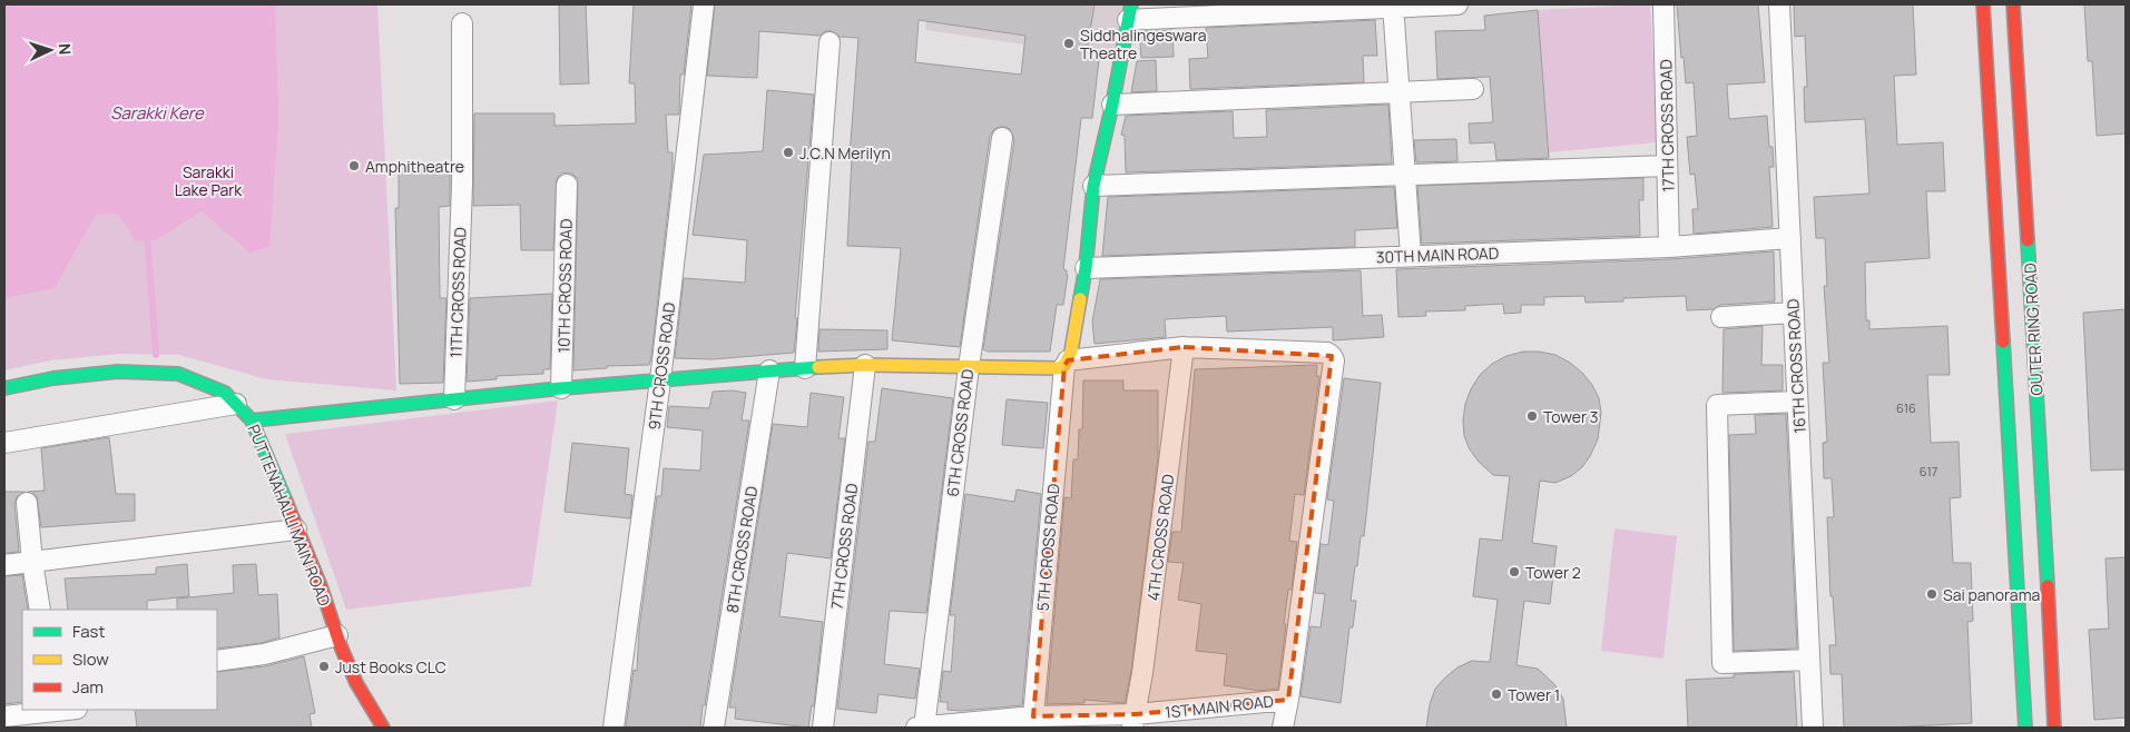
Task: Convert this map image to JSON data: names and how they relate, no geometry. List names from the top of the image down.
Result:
{
  "streets": {
    "main road": ["OUTER RING ROAD", "PUTTENAHALLI MAIN ROAD"],
    "street": [
      "17TH CROSS ROAD",
      "30TH MAIN ROAD",
      "10TH CROSS ROAD",
      "11TH CROSS ROAD",
      "9TH CROSS ROAD",
      "16TH CROSS ROAD",
      "6TH CROSS ROAD",
      "4TH CROSS ROAD",
      "7TH CROSS ROAD",
      "5TH CROSS ROAD",
      "8TH CROSS ROAD",
      "1ST MAIN ROAD"
    ]
  },
  "crossings": [
    ["17TH CROSS ROAD", "30TH MAIN ROAD"],
    ["30TH MAIN ROAD", "16TH CROSS ROAD"],
    ["6TH CROSS ROAD", "1ST MAIN ROAD"],
    ["4TH CROSS ROAD", "1ST MAIN ROAD"],
    ["5TH CROSS ROAD", "1ST MAIN ROAD"]
  ],
  "water": ["Sarakki Kere"],
  "parks": ["Sarakki Lake Park"],
  "places": [
    "Siddhalingeswara Theatre",
    "J.C.N Merilyn",
    "Amphitheatre",
    "Tower 3",
    "Tower 2",
    "Sai panorama",
    "Just Books CLC",
    "Tower 1"
  ],
  "house_numbers": ["616", "617"],
  "legend": ["Fast", "Slow", "Jam"],
  "north": "right"
}
